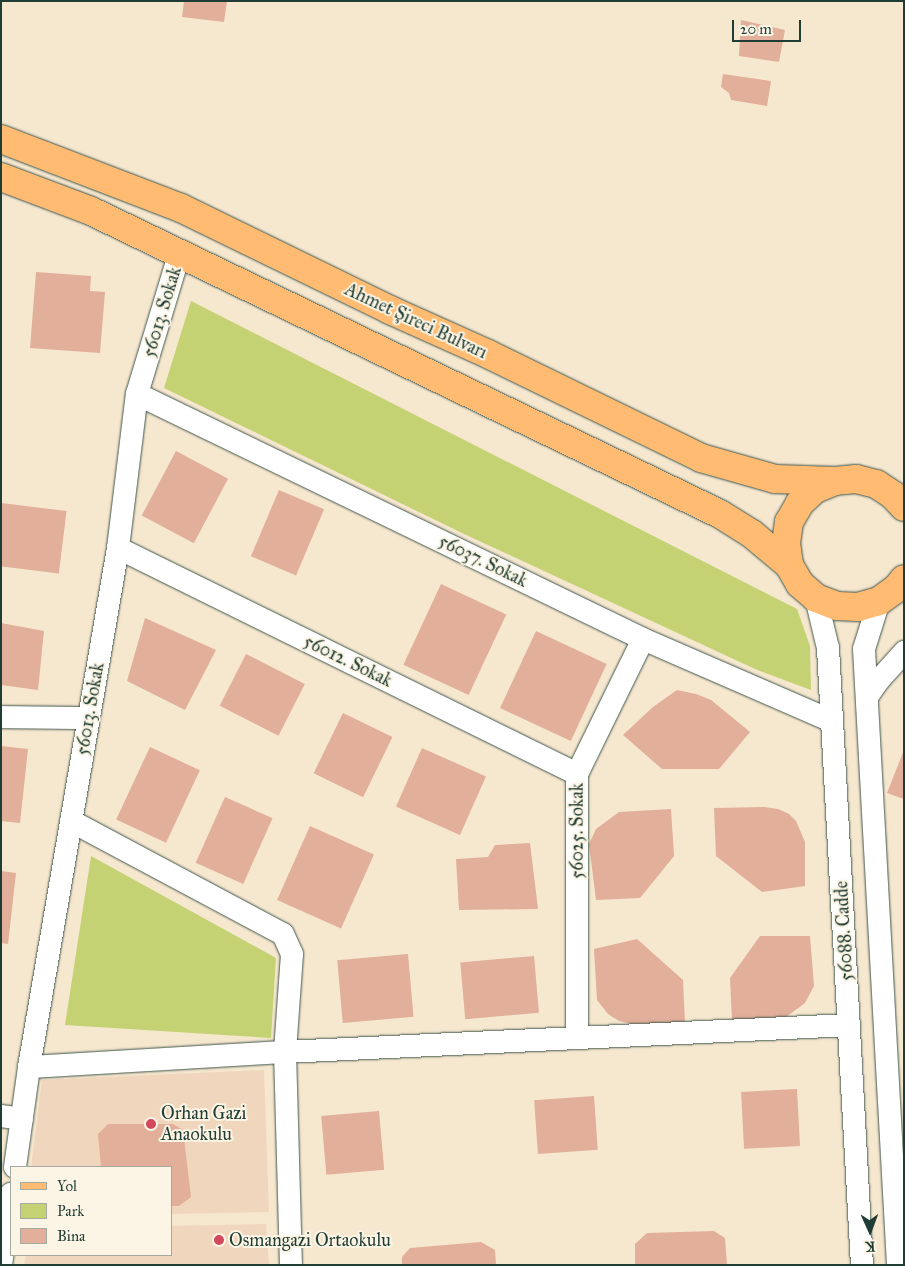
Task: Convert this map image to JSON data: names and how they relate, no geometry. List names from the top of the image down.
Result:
{
  "streets": {
    "main road": ["Ahmet Şireci Bulvarı"],
    "street": [
      "56013. Sokak",
      "56037. Sokak",
      "56012. Sokak",
      "56025. Sokak",
      "56088. Cadde"
    ]
  },
  "crossings": [
    ["56013. Sokak", "56037. Sokak"],
    ["56013. Sokak", "56012. Sokak"],
    ["56037. Sokak", "56025. Sokak"],
    ["56037. Sokak", "56088. Cadde"],
    ["56012. Sokak", "56025. Sokak"]
  ],
  "places": ["Orhan Gazi Anaokulu", "Osmangazi Ortaokulu"],
  "legend": ["Yol", "Park", "Bina"],
  "scale_bar": "20 m",
  "north": "bottom"
}
